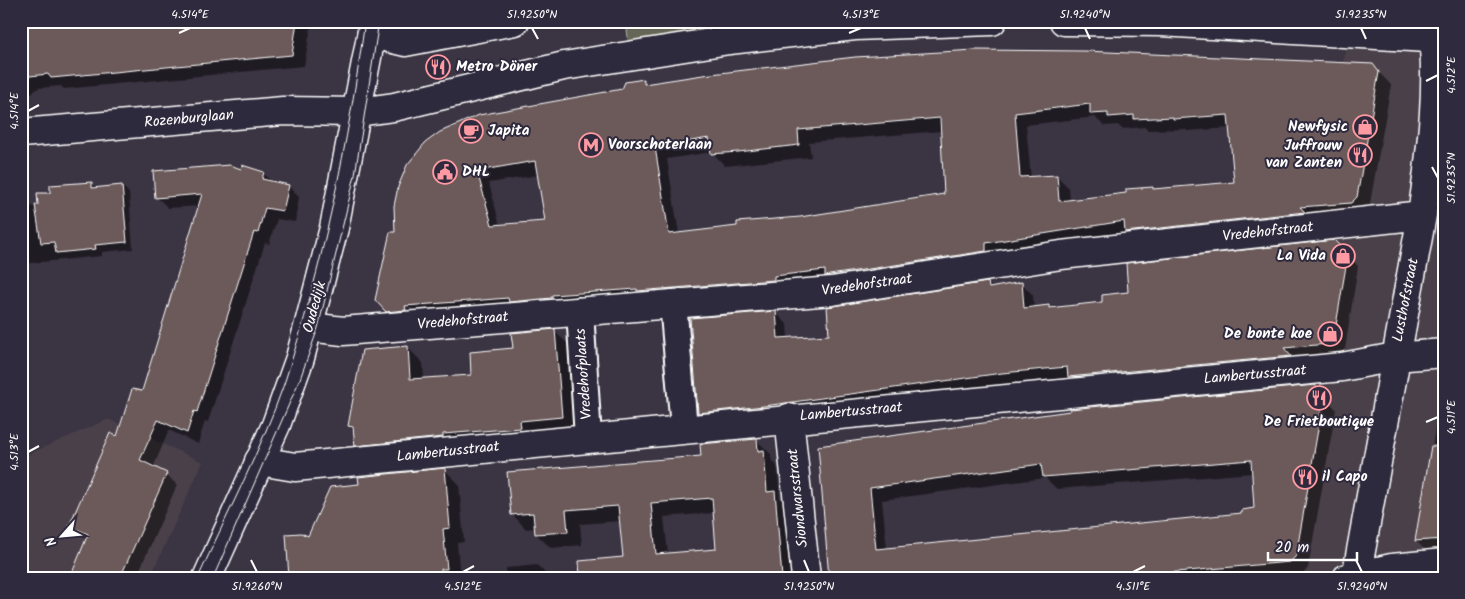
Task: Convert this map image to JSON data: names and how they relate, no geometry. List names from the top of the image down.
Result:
{
  "streets": {
    "street": [
      "Rozenburglaan",
      "Vredehofstraat",
      "Lusthofstraat",
      "Oudedijk",
      "Vredehofplaats",
      "Lambertusstraat",
      "Siondwarsstraat"
    ]
  },
  "crossings": [
    ["Rozenburglaan", "Oudedijk"],
    ["Vredehofstraat", "Lusthofstraat"],
    ["Vredehofstraat", "Oudedijk"],
    ["Vredehofstraat", "Vredehofplaats"],
    ["Lusthofstraat", "Lambertusstraat"],
    ["Oudedijk", "Lambertusstraat"],
    ["Vredehofplaats", "Lambertusstraat"],
    ["Lambertusstraat", "Siondwarsstraat"]
  ],
  "places": {
    "restaurant": [
      "Metro Döner",
      "Juffrouw van Zanten",
      "De Frietboutique",
      "il Capo"
    ],
    "shop": ["Newfysic", "La Vida", "De bonte koe"],
    "cafe": ["Japita"],
    "metro station": ["Voorschoterlaan"],
    "public building": ["DHL"]
  },
  "scale_bar": "20 m",
  "north": "bottom left",
  "coordinates": [
    "4.514°E",
    "51.9250°N",
    "4.513°E",
    "51.9240°N",
    "51.9235°N",
    "4.512°E",
    "4.511°E",
    "51.9260°N"
  ]
}
